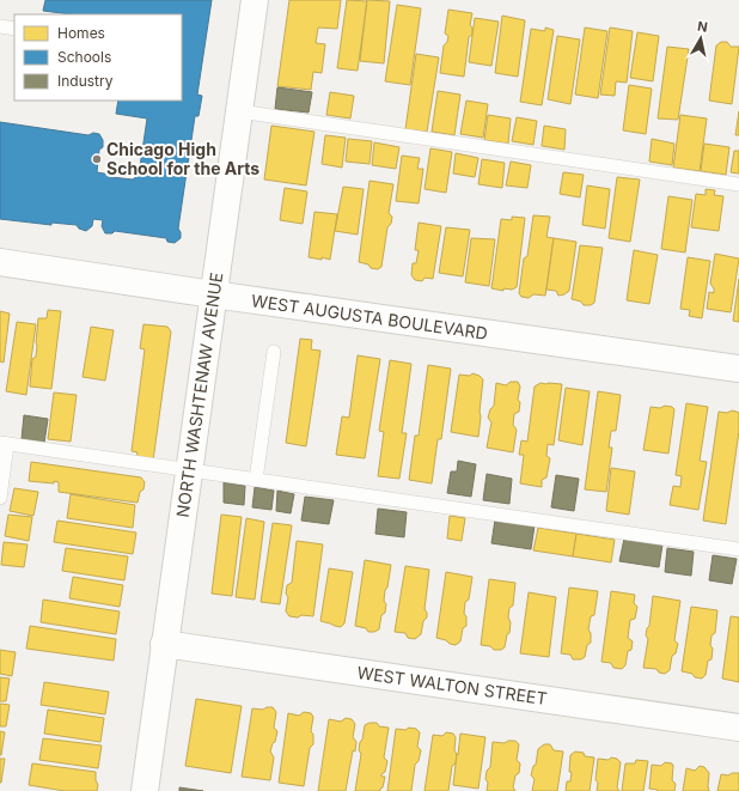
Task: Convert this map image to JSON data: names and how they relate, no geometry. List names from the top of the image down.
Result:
{
  "streets": {
    "street": ["WEST AUGUSTA BOULEVARD", "NORTH WASHTENAW AVENUE", "WEST WALTON STREET"]
  },
  "crossings": [
    ["WEST AUGUSTA BOULEVARD", "NORTH WASHTENAW AVENUE"],
    ["NORTH WASHTENAW AVENUE", "WEST WALTON STREET"]
  ],
  "places": ["Chicago High School for the Arts"],
  "legend": ["Homes", "Schools", "Industry"],
  "north": "top"
}
